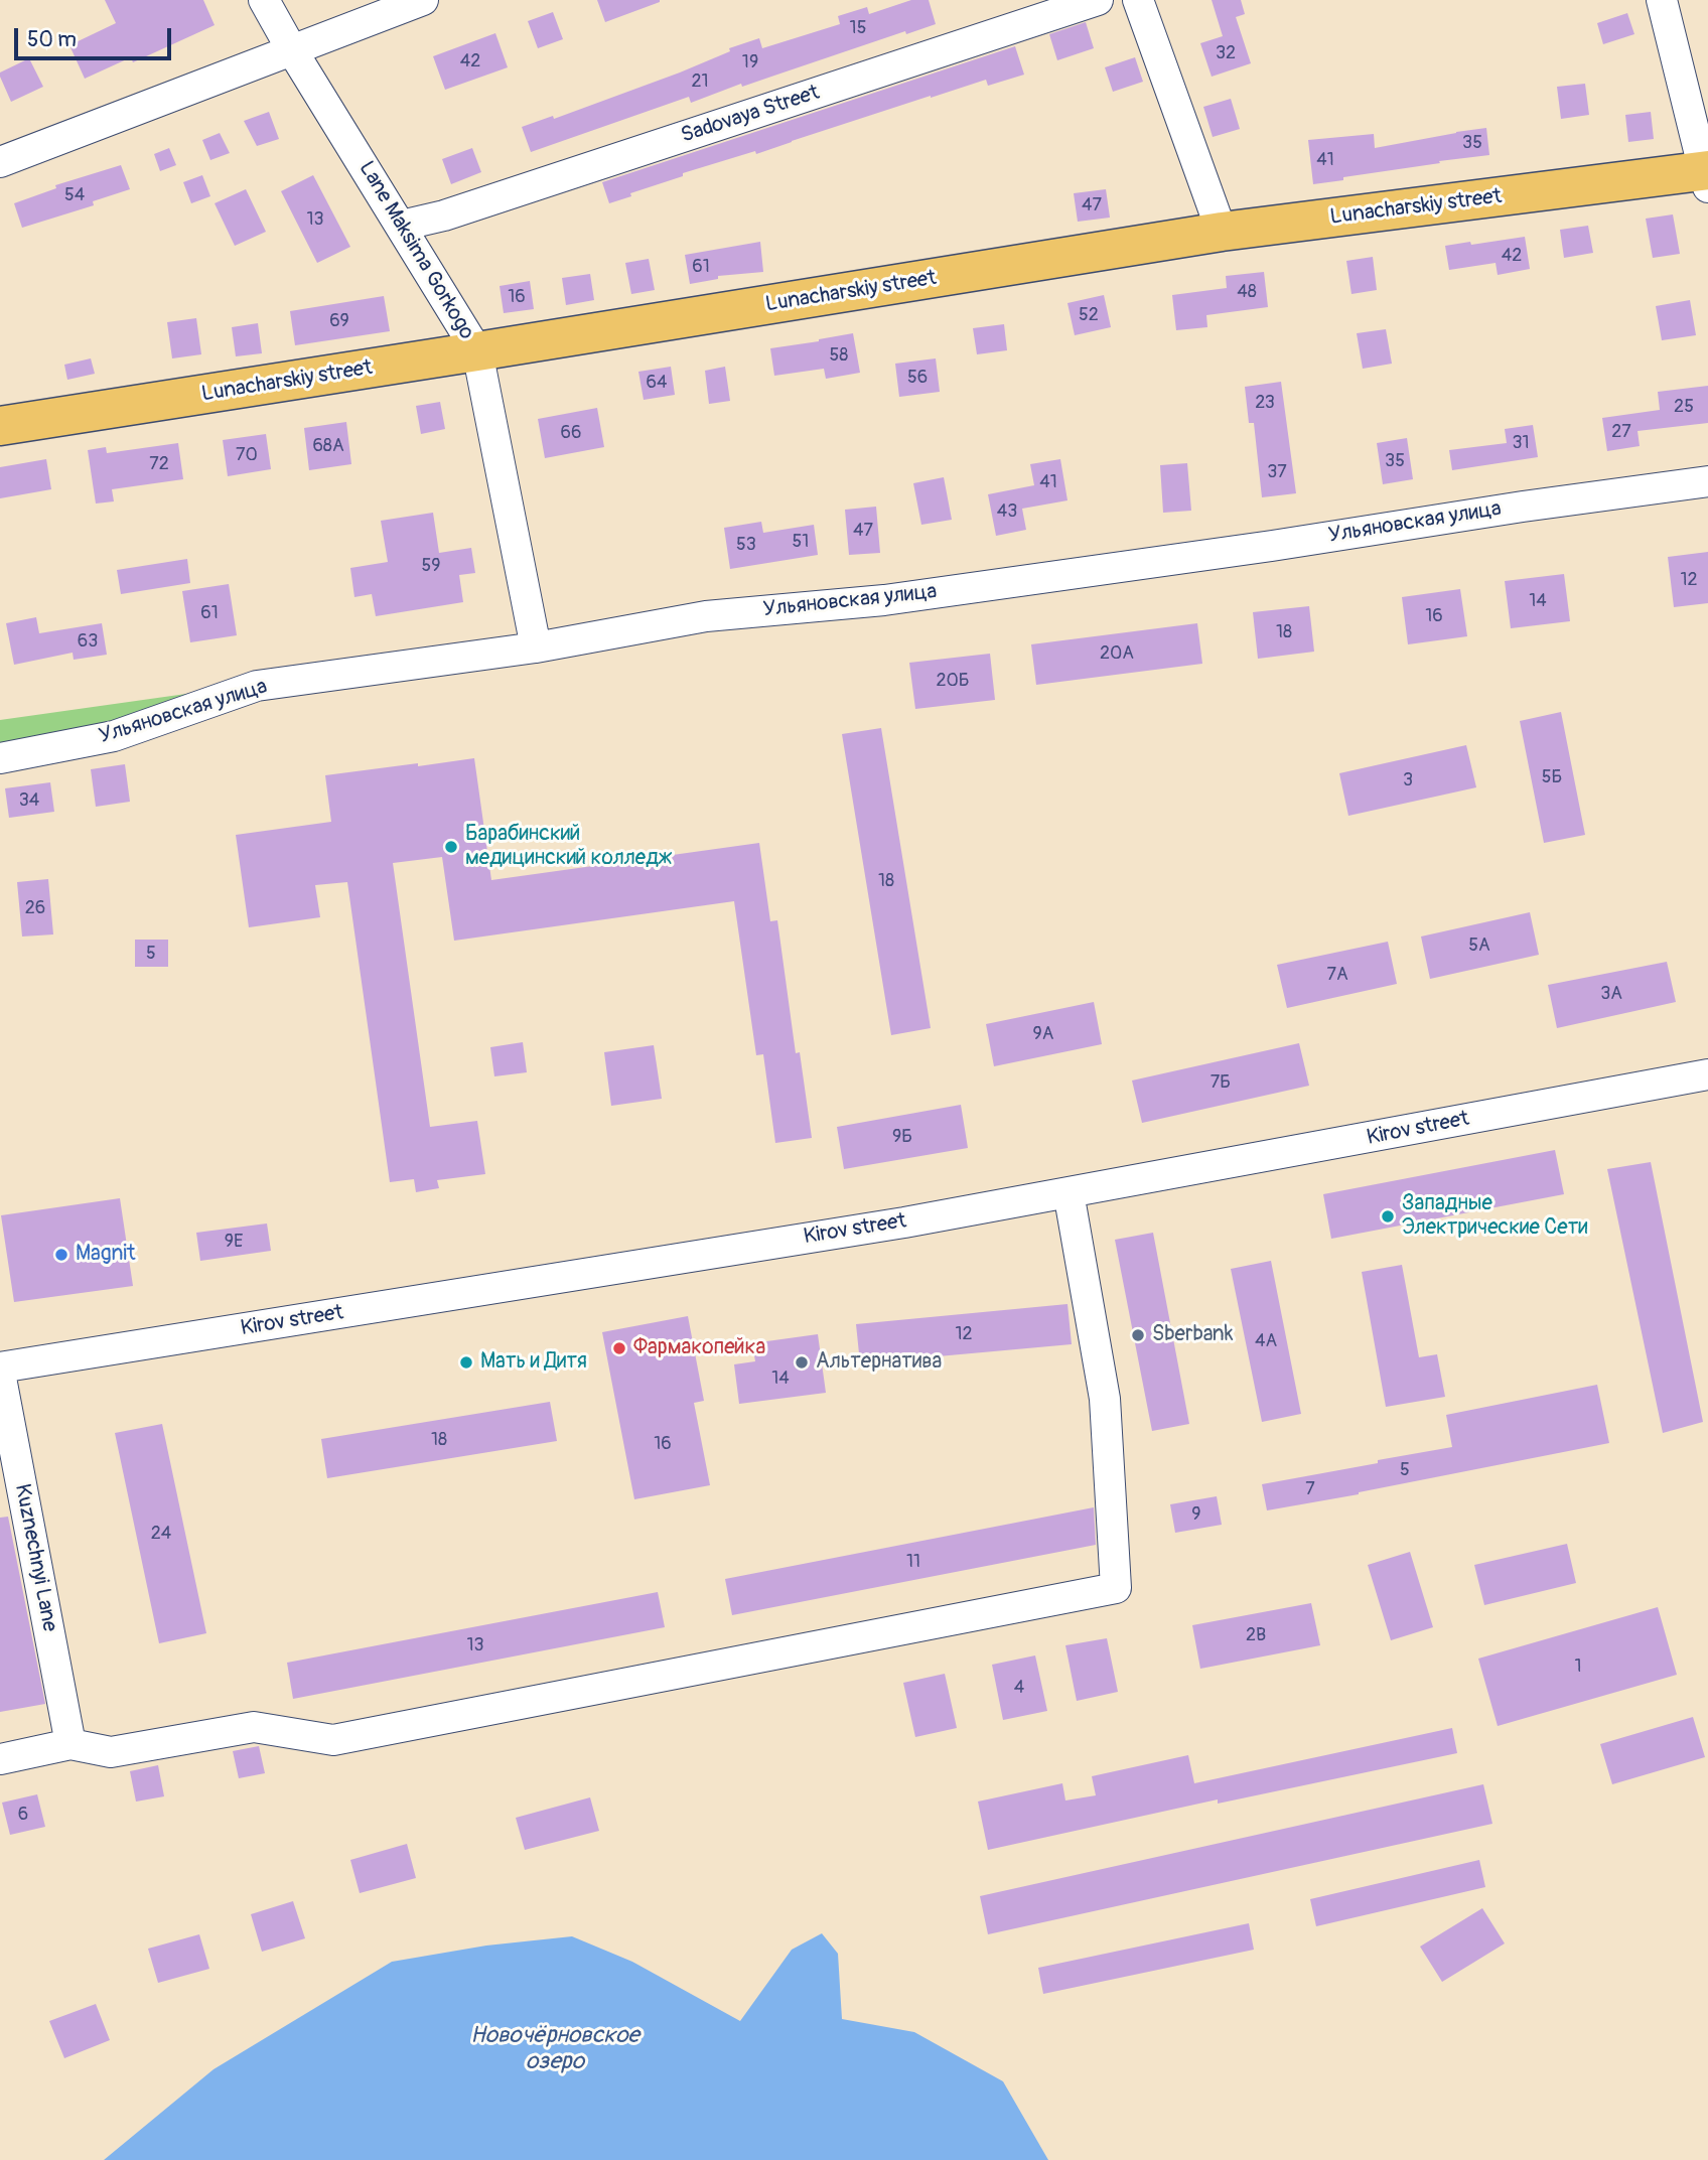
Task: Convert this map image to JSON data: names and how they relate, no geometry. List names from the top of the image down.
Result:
{
  "streets": {
    "main road": ["Lunacharskiy street"],
    "street": [
      "Sadovaya Street",
      "Lane Maksima Gorkogo",
      "Ульяновская улица",
      "Kirov street",
      "Kuznechnyi Lane"
    ]
  },
  "crossings": [
    ["Sadovaya Street", "Lane Maksima Gorkogo"],
    ["Lunacharskiy street", "Lane Maksima Gorkogo"],
    ["Lane Maksima Gorkogo", "Ульяновская улица"],
    ["Kirov street", "Kuznechnyi Lane"]
  ],
  "water": ["Новочёрновское озеро"],
  "places": [
    "Барабинский медицинский колледж",
    "Западные Электрические Сети",
    "Magnit",
    "Sberbank",
    "Фармакопейка",
    "Мать и Дитя",
    "Альтернатива"
  ],
  "house_numbers": [
    "15",
    "32",
    "42",
    "19",
    "21",
    "35",
    "41",
    "54",
    "47",
    "13",
    "42",
    "61",
    "48",
    "16",
    "52",
    "69",
    "58",
    "56",
    "64",
    "23",
    "25",
    "27",
    "66",
    "31",
    "68А",
    "70",
    "35",
    "72",
    "37",
    "41",
    "43",
    "47",
    "51",
    "53",
    "59",
    "12",
    "14",
    "61",
    "16",
    "18",
    "63",
    "20А",
    "20Б",
    "5Б",
    "3",
    "34",
    "18",
    "26",
    "5А",
    "5",
    "7А",
    "3А",
    "9А",
    "7Б",
    "9Б",
    "9Е",
    "12",
    "4А",
    "14",
    "18",
    "16",
    "5",
    "7",
    "9",
    "24",
    "11",
    "2В",
    "13",
    "1",
    "4",
    "6"
  ],
  "scale_bar": "50 m"
}
